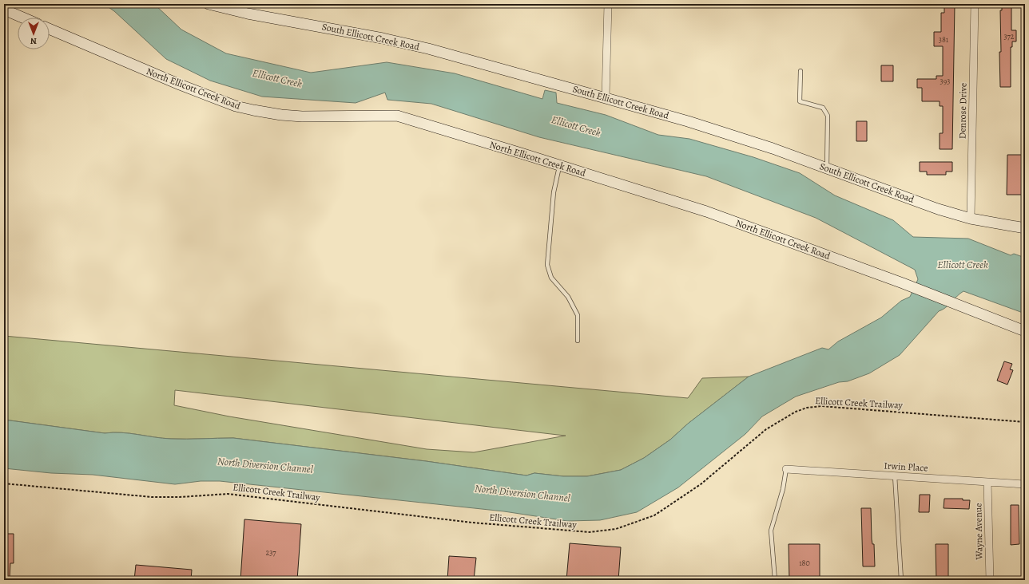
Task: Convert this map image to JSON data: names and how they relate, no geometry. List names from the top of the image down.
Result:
{
  "streets": {
    "street": [
      "South Ellicott Creek Road",
      "North Ellicott Creek Road",
      "Denrose Drive",
      "Irwin Place",
      "Wayne Avenue"
    ],
    "path": ["Ellicott Creek Trailway"]
  },
  "crossings": [
    ["South Ellicott Creek Road", "Denrose Drive"],
    ["Irwin Place", "Wayne Avenue"]
  ],
  "water": ["Ellicott Creek", "North Diversion Channel"],
  "house_numbers": [
    "372",
    "381",
    "393",
    "237",
    "180"
  ],
  "north": "bottom"
}
